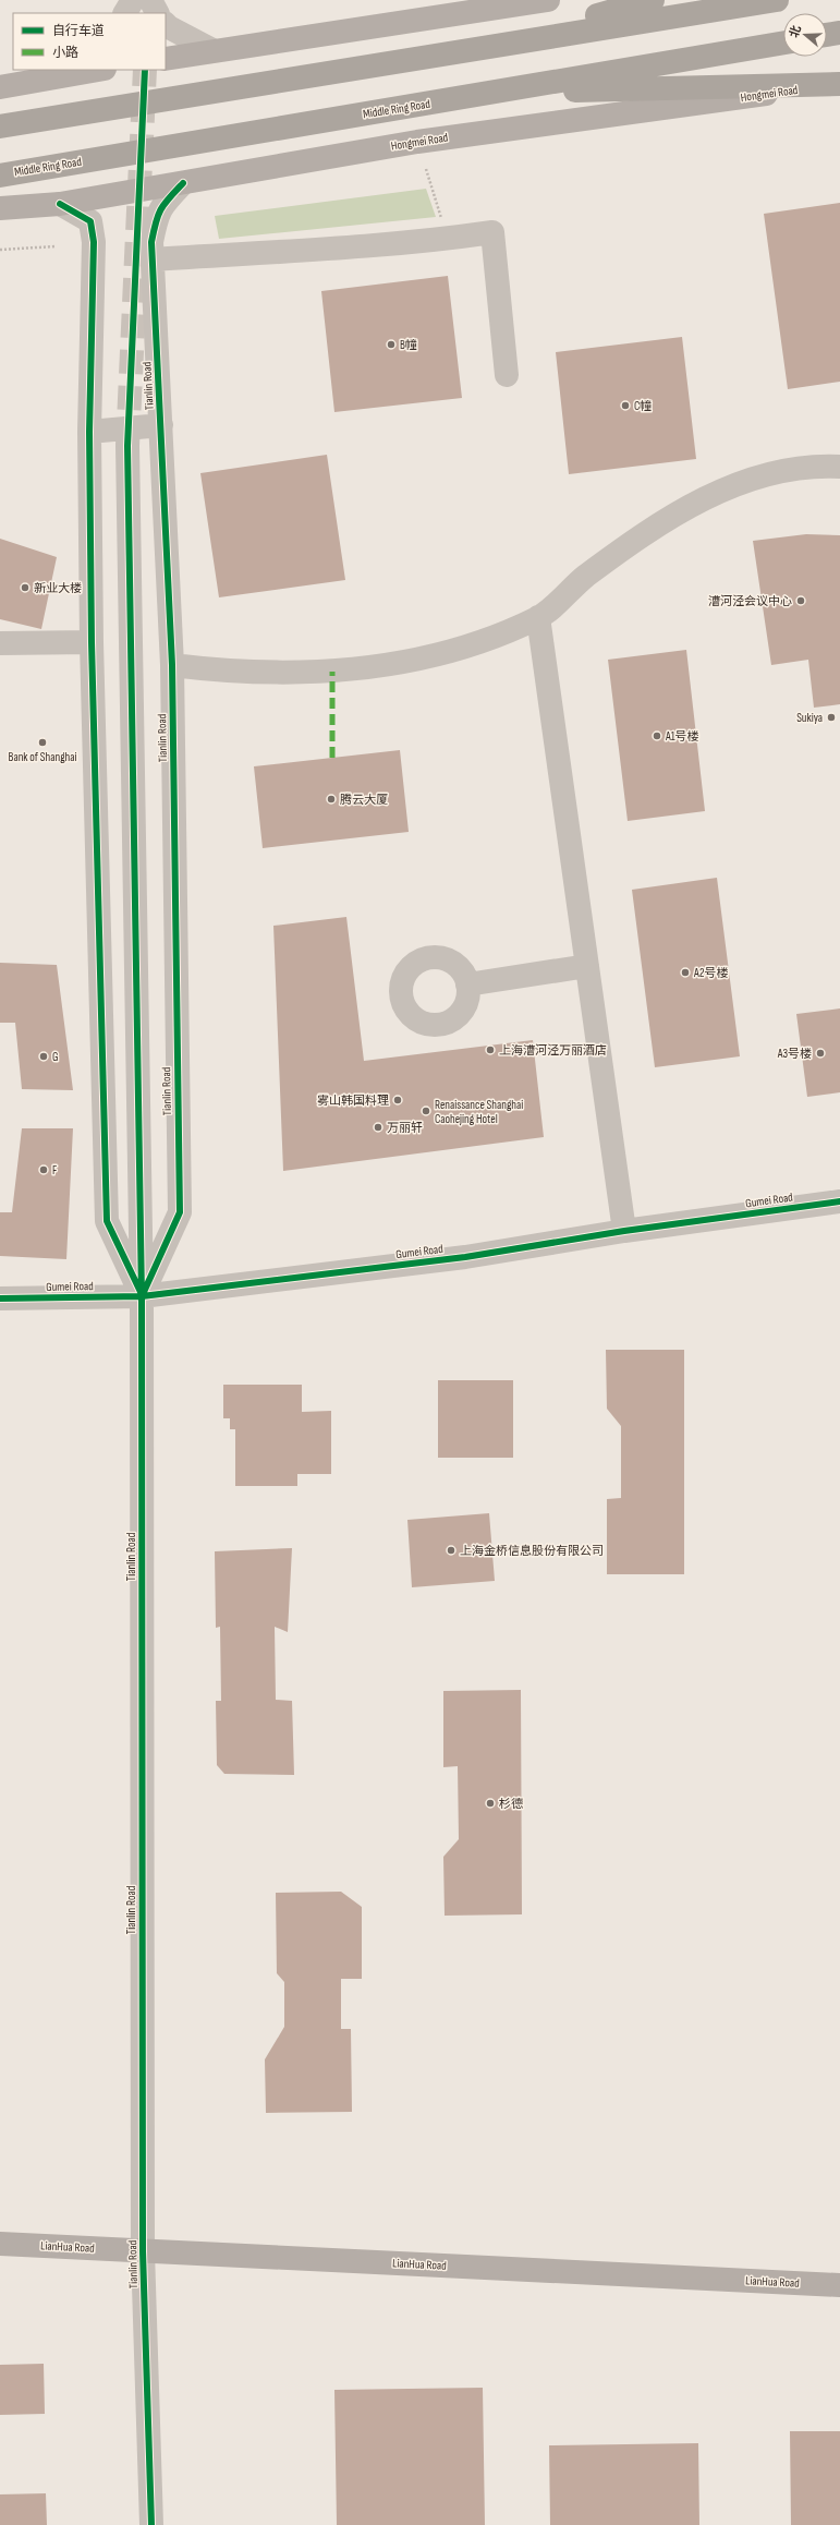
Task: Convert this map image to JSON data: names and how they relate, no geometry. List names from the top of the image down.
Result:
{
  "streets": {
    "highway": ["Middle Ring Road"],
    "main road": ["Hongmei Road", "LianHua Road"],
    "street": ["Tianlin Road", "Gumei Road"]
  },
  "crossings": [
    ["Hongmei Road", "Tianlin Road"],
    ["Tianlin Road", "Gumei Road"],
    ["Tianlin Road", "LianHua Road"]
  ],
  "places": [
    "B幢",
    "C幢",
    "新业大楼",
    "漕河泾会议中心",
    "Sukiya",
    "A1号楼",
    "Bank of Shanghai",
    "腾云大厦",
    "A2号楼",
    "上海漕河泾万丽酒店",
    "A3号楼",
    "G",
    "雾山韩国料理",
    "Renaissance Shanghai Caohejing Hotel",
    "万丽轩",
    "F",
    "上海金桥信息股份有限公司",
    "杉德"
  ],
  "legend": ["自行车道", "小路"],
  "north": "left"
}
